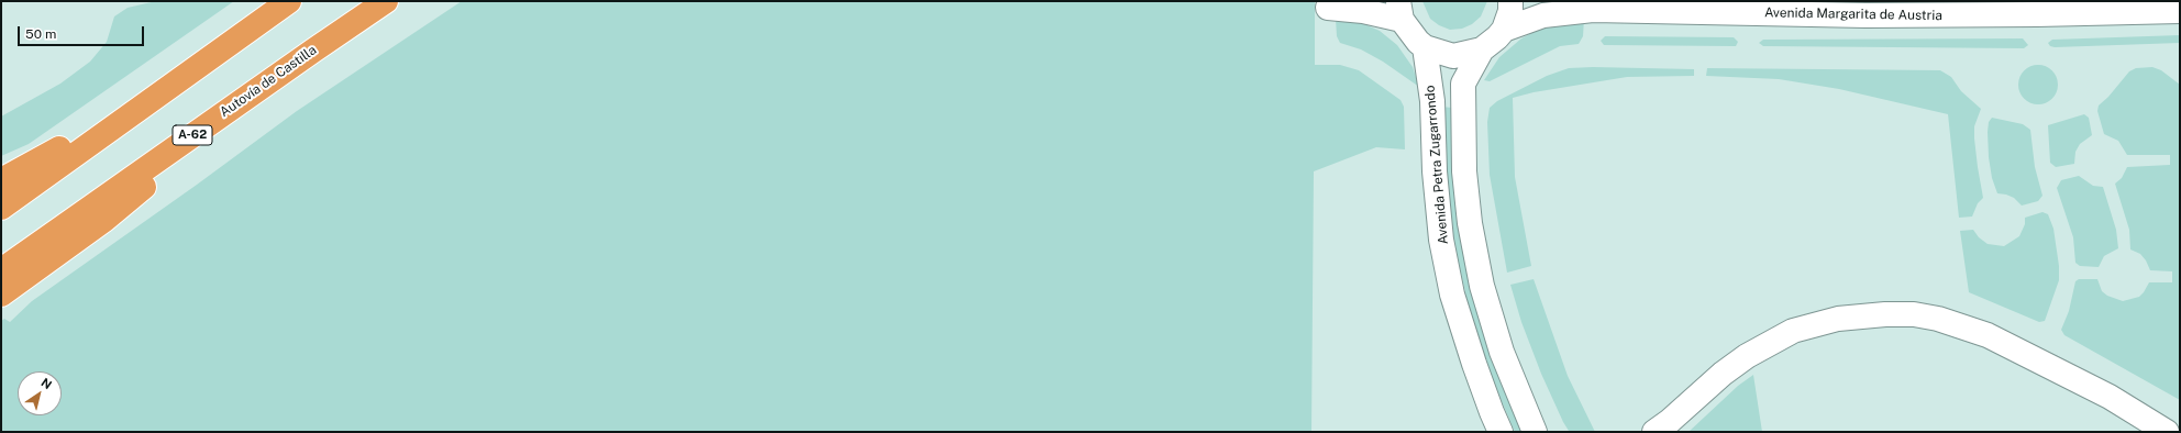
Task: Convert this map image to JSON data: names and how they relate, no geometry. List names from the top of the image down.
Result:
{
  "streets": {
    "highway": ["Autovía de Castilla", "A-62"],
    "street": ["Avenida Margarita de Austria", "Avenida Petra Zugarrondo"]
  },
  "scale_bar": "50 m",
  "north": "top right"
}
